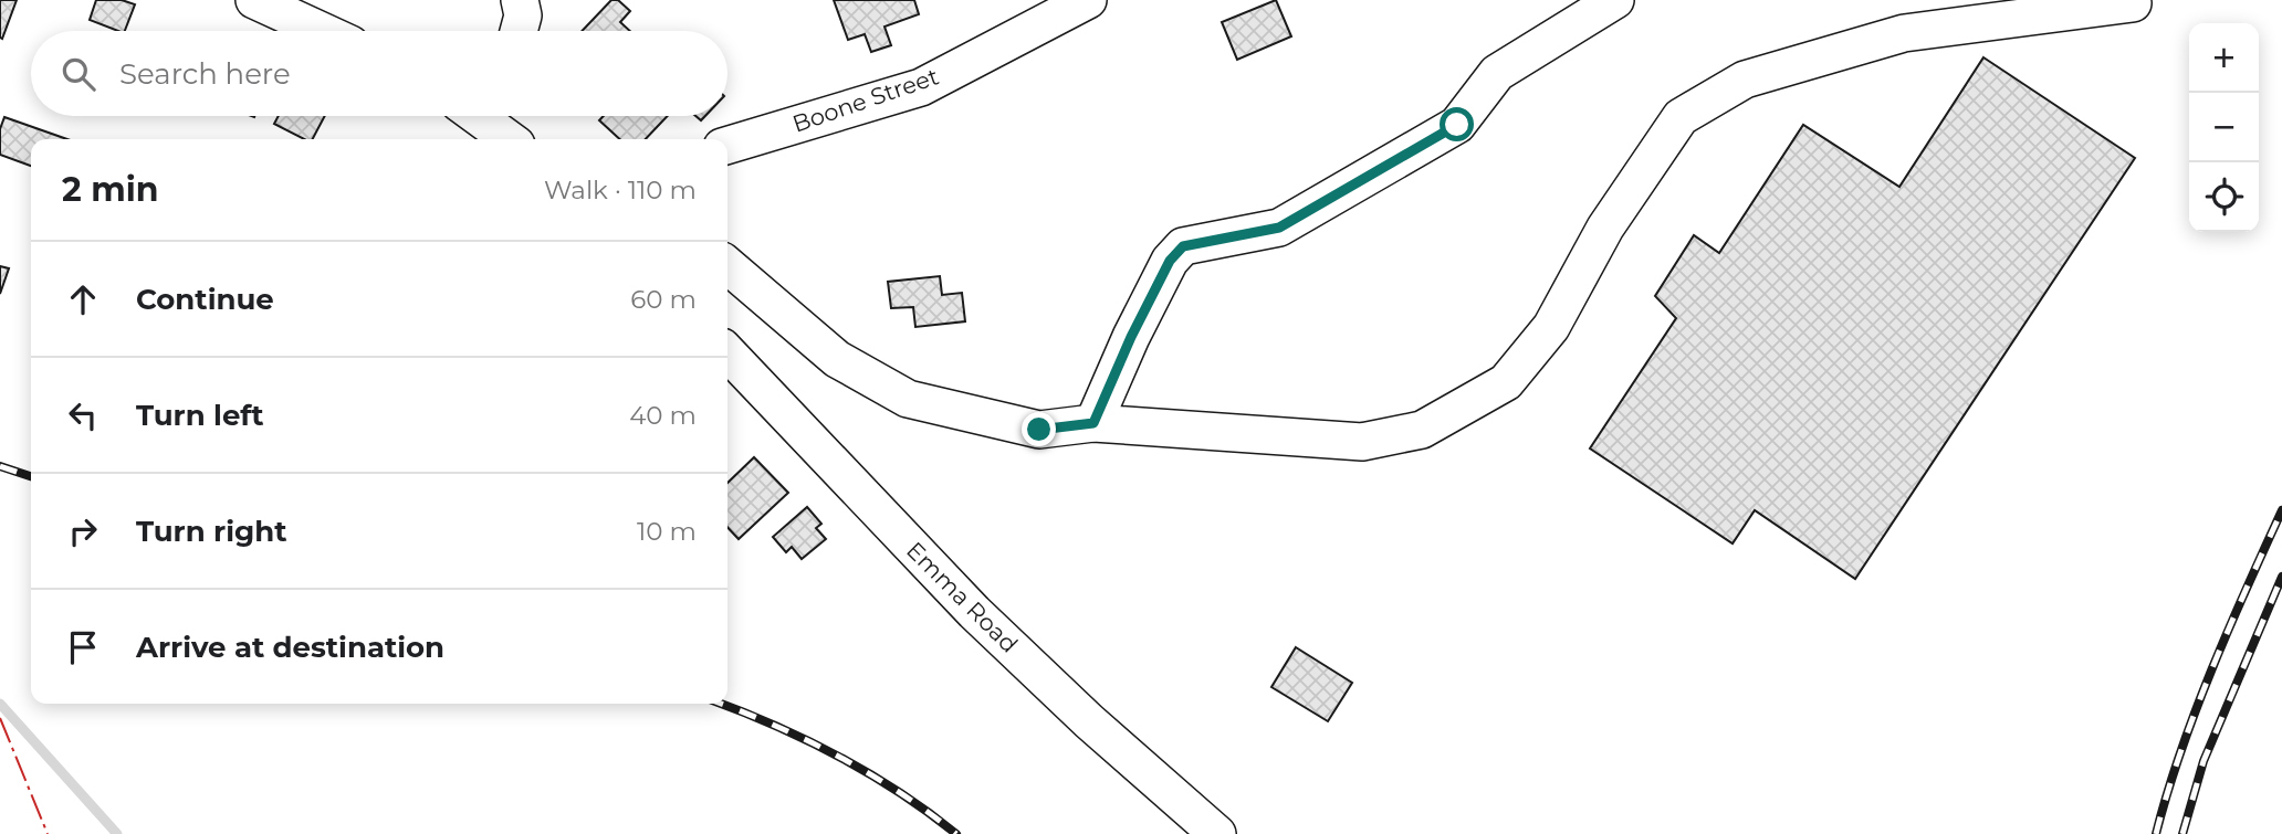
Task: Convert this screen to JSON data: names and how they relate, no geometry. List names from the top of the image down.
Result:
{
  "streets": {
    "street": ["Boone Street", "Emma Road"]
  },
  "page": {
    "map_buttons": ["+", "−"],
    "search": "Search here",
    "heading": ["2 min", "Walk · 110 m"],
    "list": [
      ["Continue", "60 m"],
      ["Turn left", "40 m"],
      ["Turn right", "10 m"],
      "Arrive at destination"
    ]
  }
}
